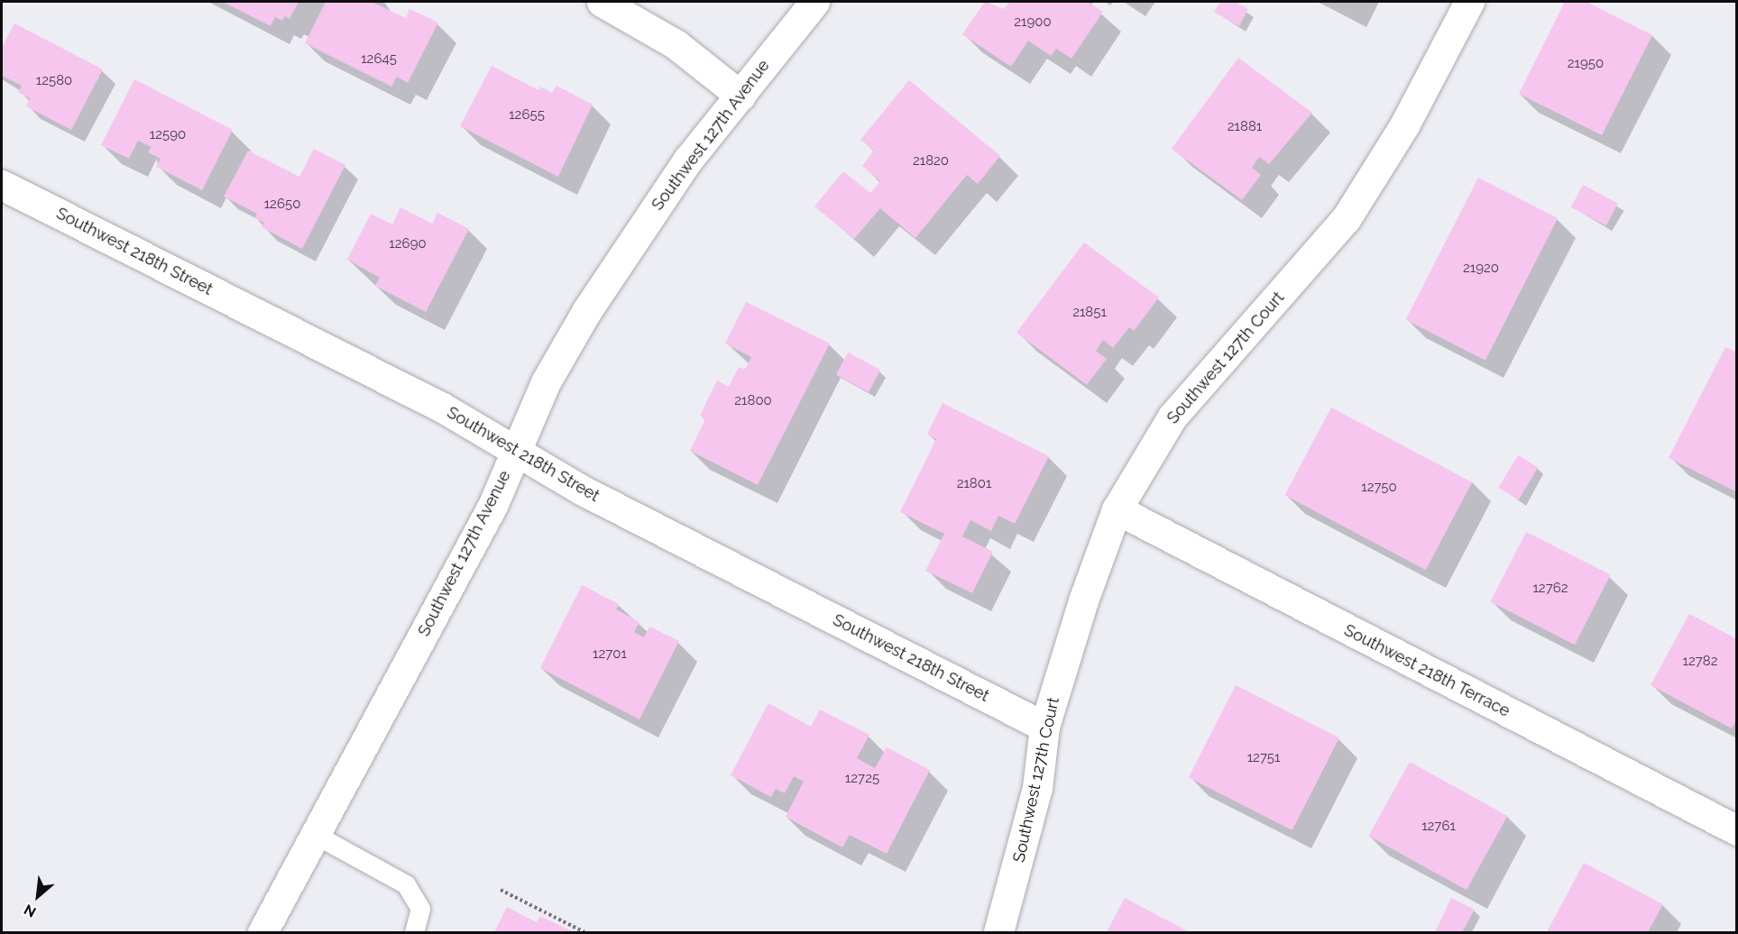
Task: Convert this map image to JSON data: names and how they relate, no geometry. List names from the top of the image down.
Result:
{
  "streets": {
    "street": [
      "Southwest 127th Avenue",
      "Southwest 218th Street",
      "Southwest 127th Court",
      "Southwest 218th Terrace"
    ]
  },
  "crossings": [
    ["Southwest 127th Avenue", "Southwest 218th Street"],
    ["Southwest 218th Street", "Southwest 127th Court"],
    ["Southwest 127th Court", "Southwest 218th Terrace"]
  ],
  "house_numbers": [
    "21900",
    "12645",
    "21950",
    "12580",
    "12655",
    "21881",
    "12590",
    "21820",
    "12650",
    "12690",
    "21920",
    "21851",
    "21800",
    "21801",
    "12750",
    "12762",
    "12701",
    "12782",
    "12751",
    "12725",
    "12761"
  ],
  "north": "bottom left"
}
